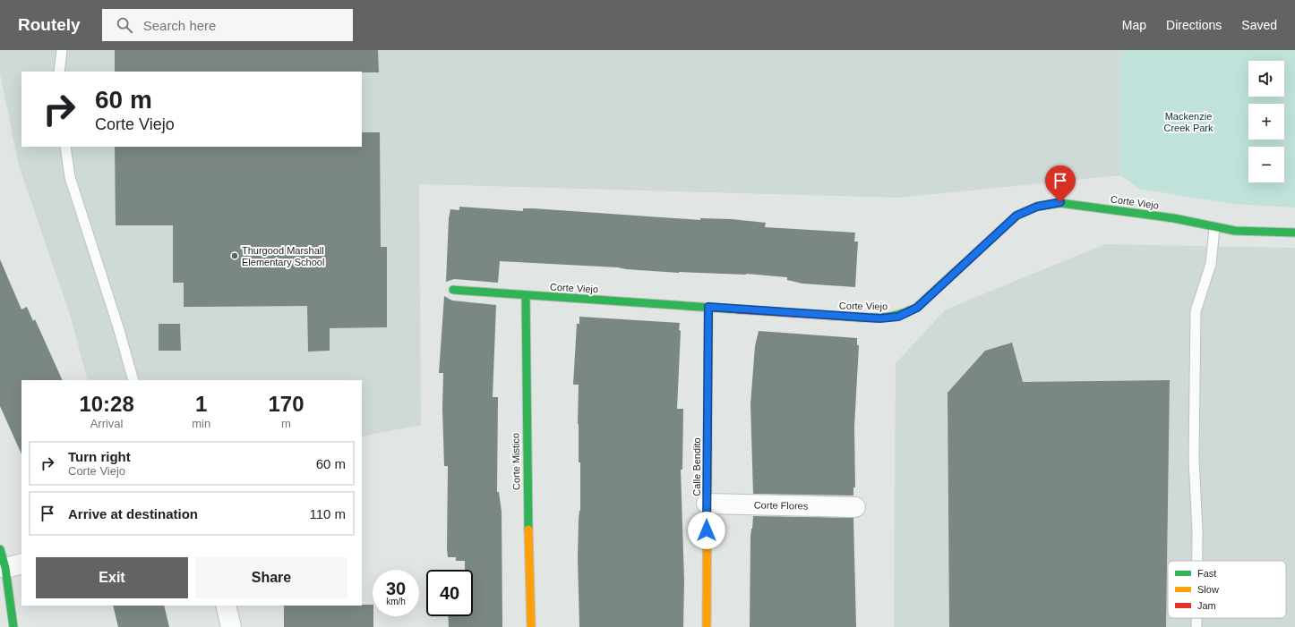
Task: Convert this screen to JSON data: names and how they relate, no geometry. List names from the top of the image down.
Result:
{
  "streets": {
    "street": [
      "Corte Viejo",
      "Corte Mistico",
      "Calle Bendito",
      "Corte Flores"
    ]
  },
  "crossings": [
    ["Corte Viejo", "Corte Mistico"],
    ["Corte Viejo", "Calle Bendito"],
    ["Calle Bendito", "Corte Flores"]
  ],
  "parks": ["Mackenzie Creek Park"],
  "places": ["Thurgood Marshall Elementary School"],
  "legend": ["Fast", "Slow", "Jam"],
  "page": {
    "header": "Routely",
    "search": "Search here",
    "nav": ["Map", "Directions", "Saved"],
    "map_buttons": ["+", "−"],
    "turn": ["60 m", "Corte Viejo"],
    "eta": [
      "10:28",
      "Arrival",
      "1",
      "min",
      "170",
      "m"
    ],
    "list": [
      {
        "name": "Turn right",
        "note": "Corte Viejo",
        "value": "60 m"
      },
      {
        "name": "Arrive at destination",
        "value": "110 m"
      }
    ],
    "buttons": ["Exit", "Share"],
    "speed": "30 km/h",
    "limit": "40"
  }
}
